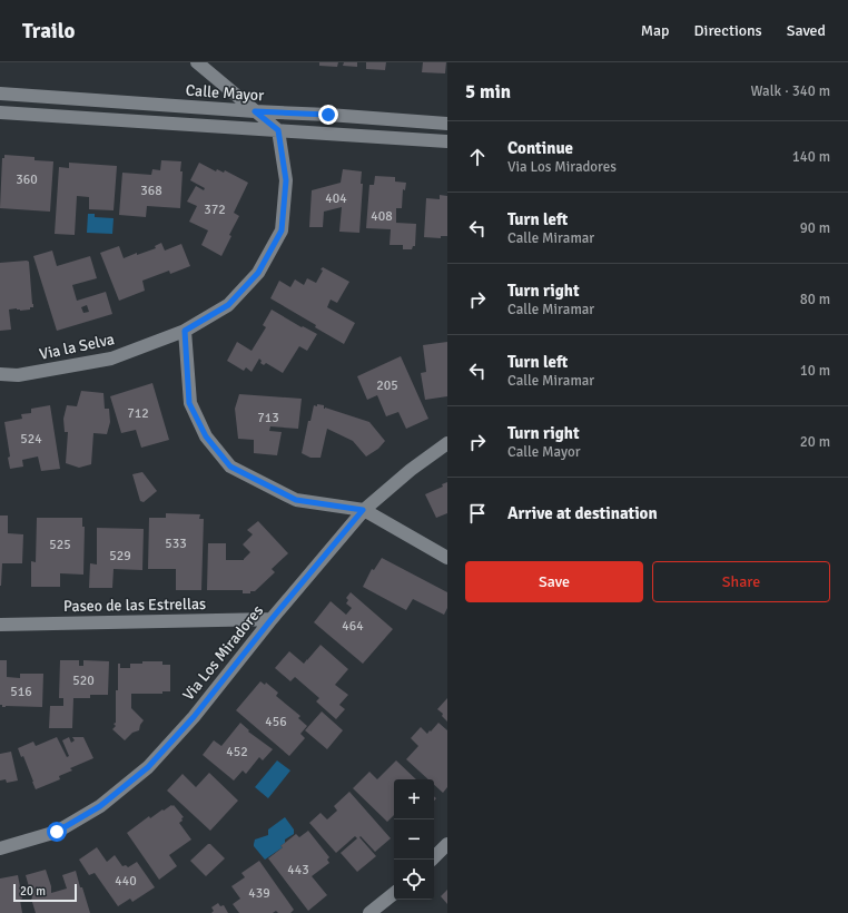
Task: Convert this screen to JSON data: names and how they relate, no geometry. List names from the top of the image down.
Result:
{
  "streets": {
    "street": [
      "Calle Mayor",
      "Via la Selva",
      "Paseo de las Estrellas",
      "Via Los Miradores"
    ]
  },
  "crossings": [
    ["Paseo de las Estrellas", "Via Los Miradores"]
  ],
  "house_numbers": [
    "360",
    "368",
    "404",
    "372",
    "408",
    "205",
    "712",
    "713",
    "524",
    "533",
    "525",
    "529",
    "464",
    "520",
    "516",
    "456",
    "452",
    "443",
    "440",
    "439"
  ],
  "scale_bar": "20 m",
  "page": {
    "header": "Trailo",
    "nav": ["Map", "Directions", "Saved"],
    "heading": ["5 min", "Walk · 340 m"],
    "list": [
      ["Continue", "Via Los Miradores", "140 m"],
      ["Turn left", "Calle Miramar", "90 m"],
      ["Turn right", "Calle Miramar", "80 m"],
      ["Turn left", "Calle Miramar", "10 m"],
      ["Turn right", "Calle Mayor", "20 m"],
      "Arrive at destination"
    ],
    "buttons": ["Save", "Share"],
    "map_buttons": ["+", "−"],
    "scale": "20 m"
  }
}
